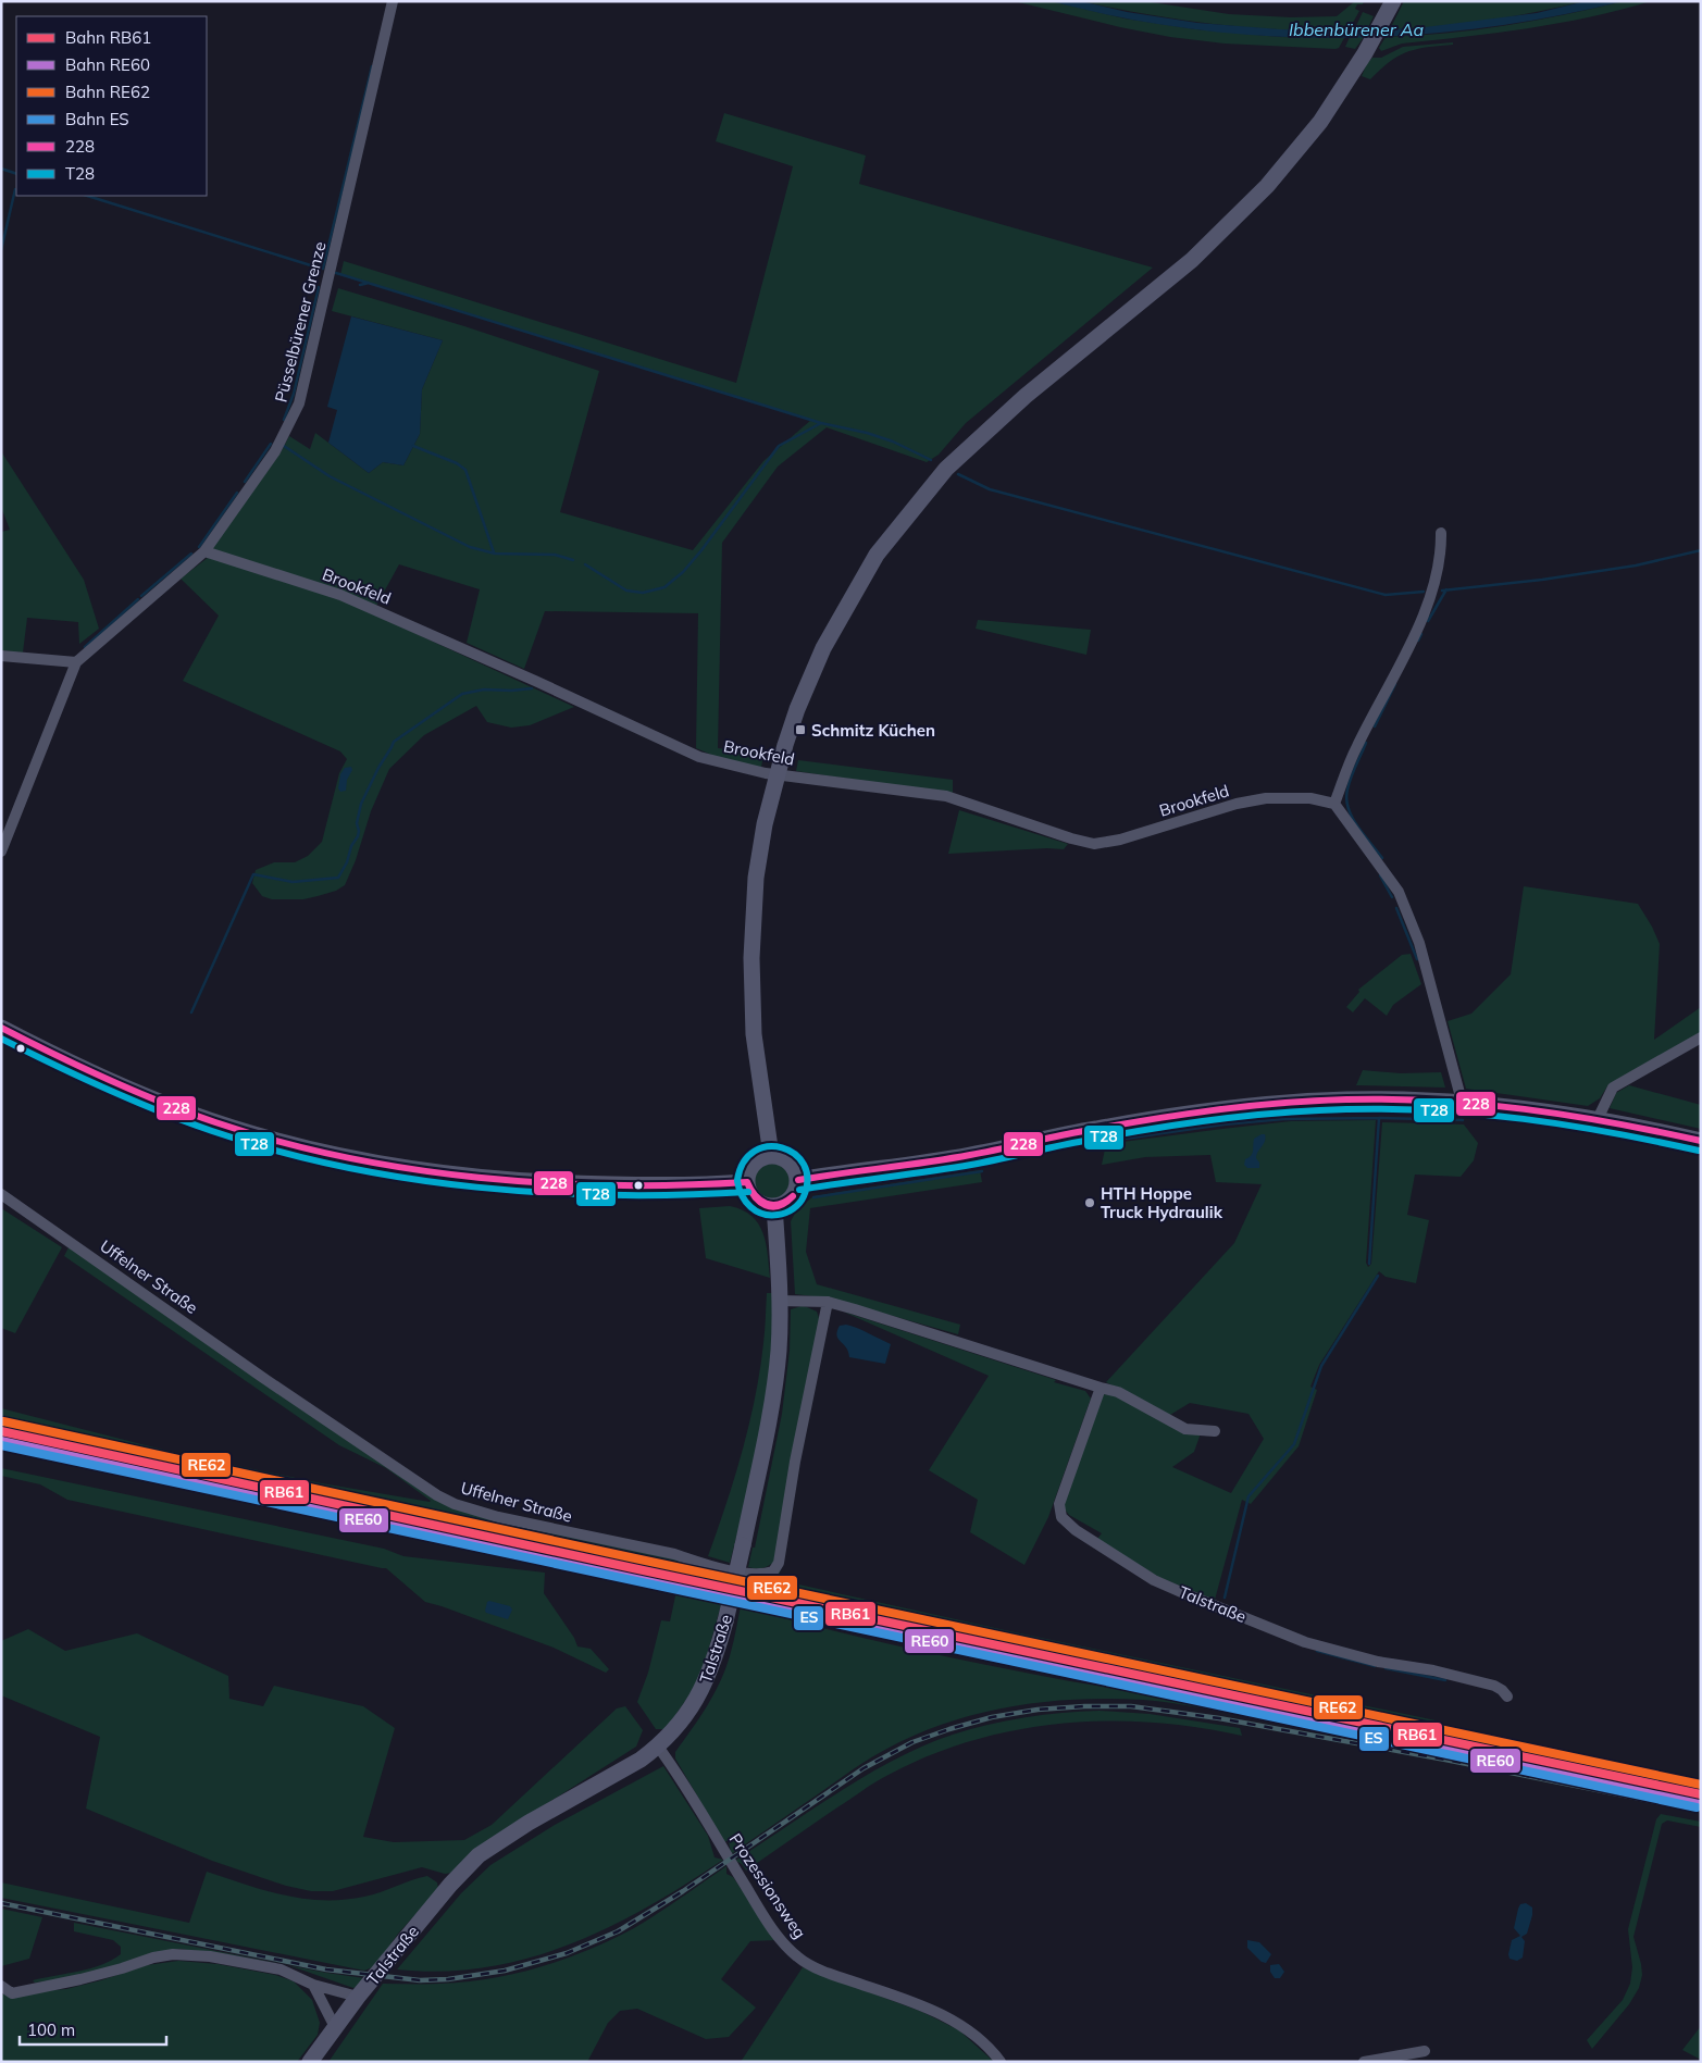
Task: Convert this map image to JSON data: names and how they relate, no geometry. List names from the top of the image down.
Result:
{
  "streets": {
    "street": [
      "Püsselbürener Grenze",
      "Brookfeld",
      "Uffelner Straße",
      "Talstraße",
      "Prozessionsweg"
    ]
  },
  "crossings": [
    ["Püsselbürener Grenze", "Brookfeld"],
    ["Talstraße", "Prozessionsweg"]
  ],
  "water": ["Ibbenbürener Aa"],
  "places": {
    "transit": ["Schmitz Küchen"],
    "other": ["HTH Hoppe Truck Hydraulik"]
  },
  "lines": [
    "transit line 228",
    "transit line T28",
    "rail line RE62",
    "rail line RB61",
    "rail line RE60",
    "rail line ES"
  ],
  "legend": [
    "Bahn RB61",
    "Bahn RE60",
    "Bahn RE62",
    "Bahn ES",
    "228",
    "T28"
  ],
  "scale_bar": "100 m"
}
